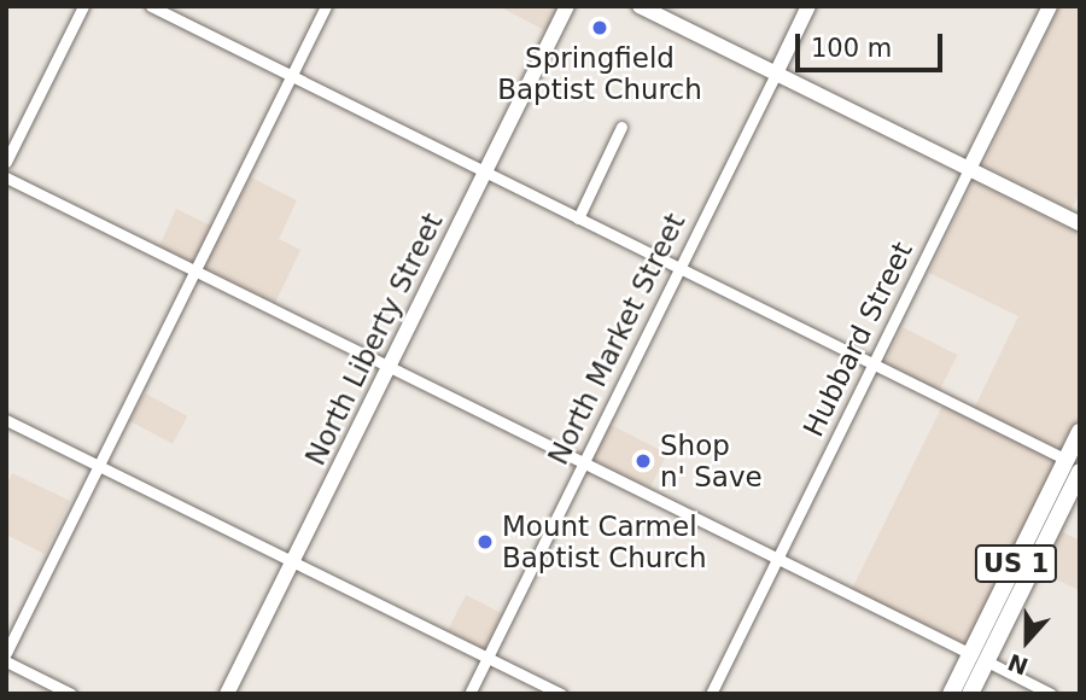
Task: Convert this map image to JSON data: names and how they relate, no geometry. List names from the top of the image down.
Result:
{
  "streets": {
    "main road": ["US 1"],
    "street": ["North Liberty Street", "North Market Street", "Hubbard Street"]
  },
  "places": ["Springfield Baptist Church", "Shop n' Save", "Mount Carmel Baptist Church"],
  "scale_bar": "100 m",
  "north": "bottom"
}
